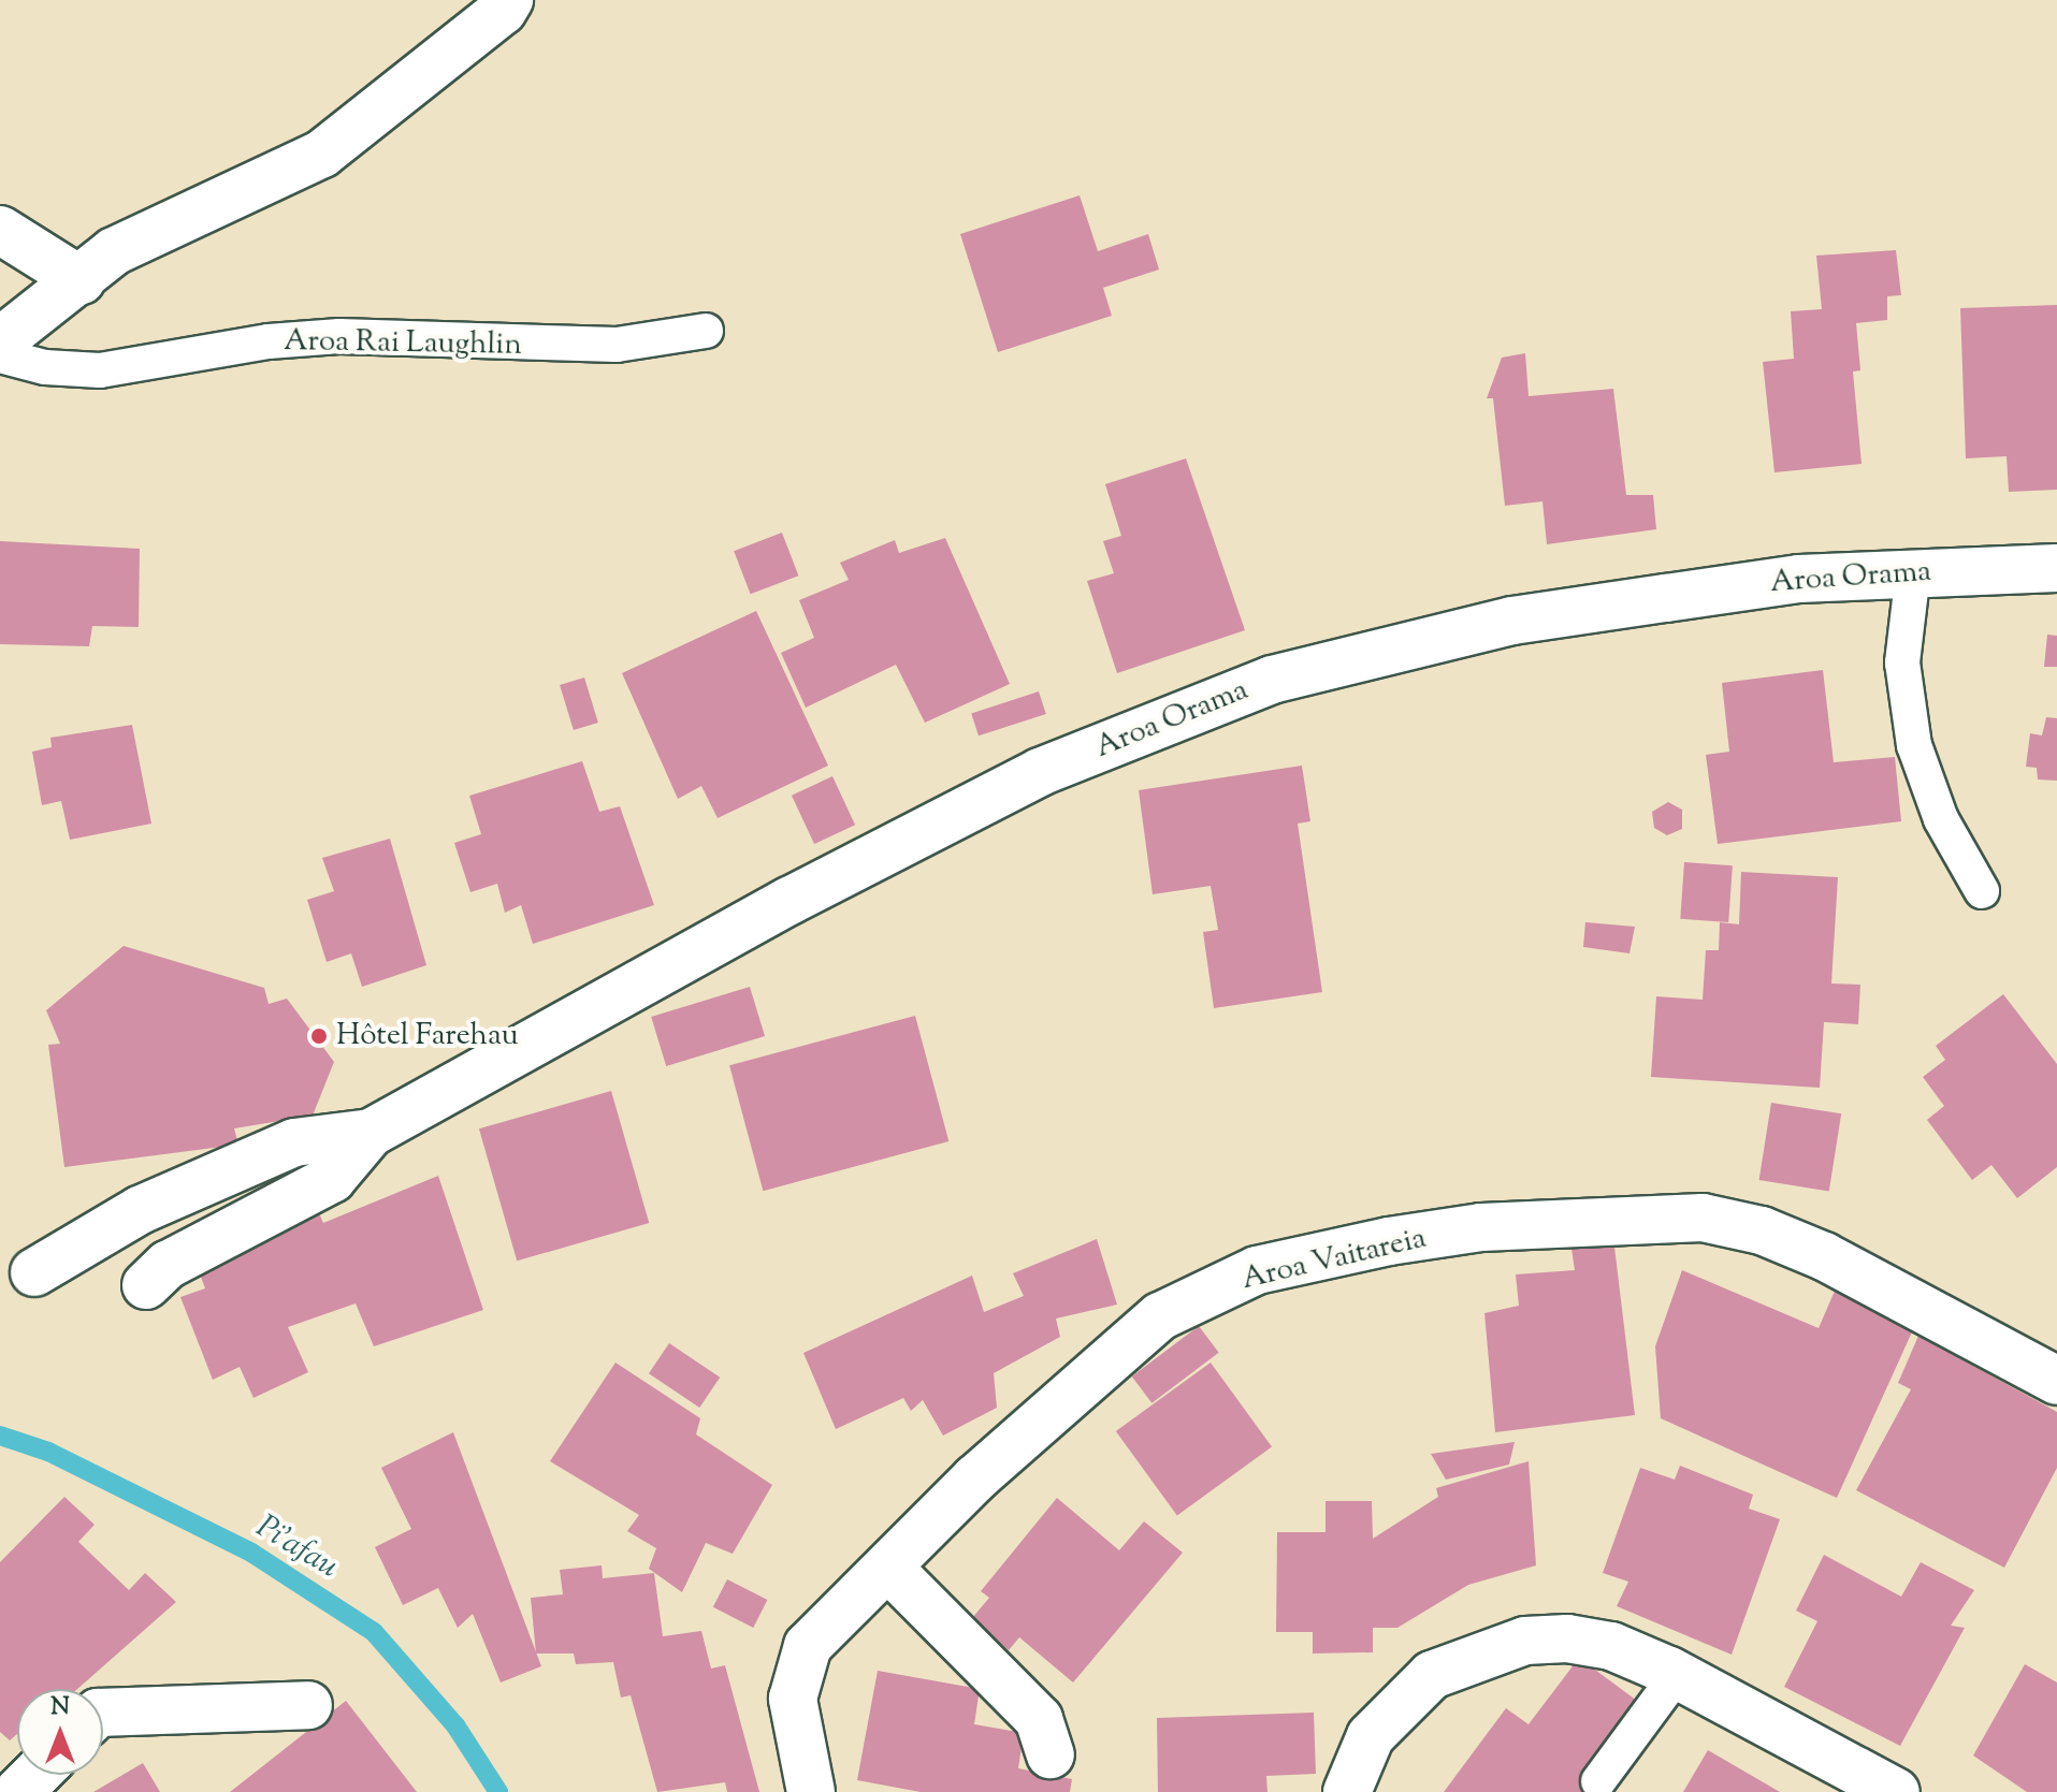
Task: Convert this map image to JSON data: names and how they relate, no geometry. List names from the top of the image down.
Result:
{
  "streets": {
    "street": ["Aroa Orama", "Aroa Vaitareia"],
    "lane": ["Aroa Rai Laughlin"]
  },
  "water": ["Pi'afau"],
  "places": ["Hôtel Farehau"],
  "north": "top"
}
